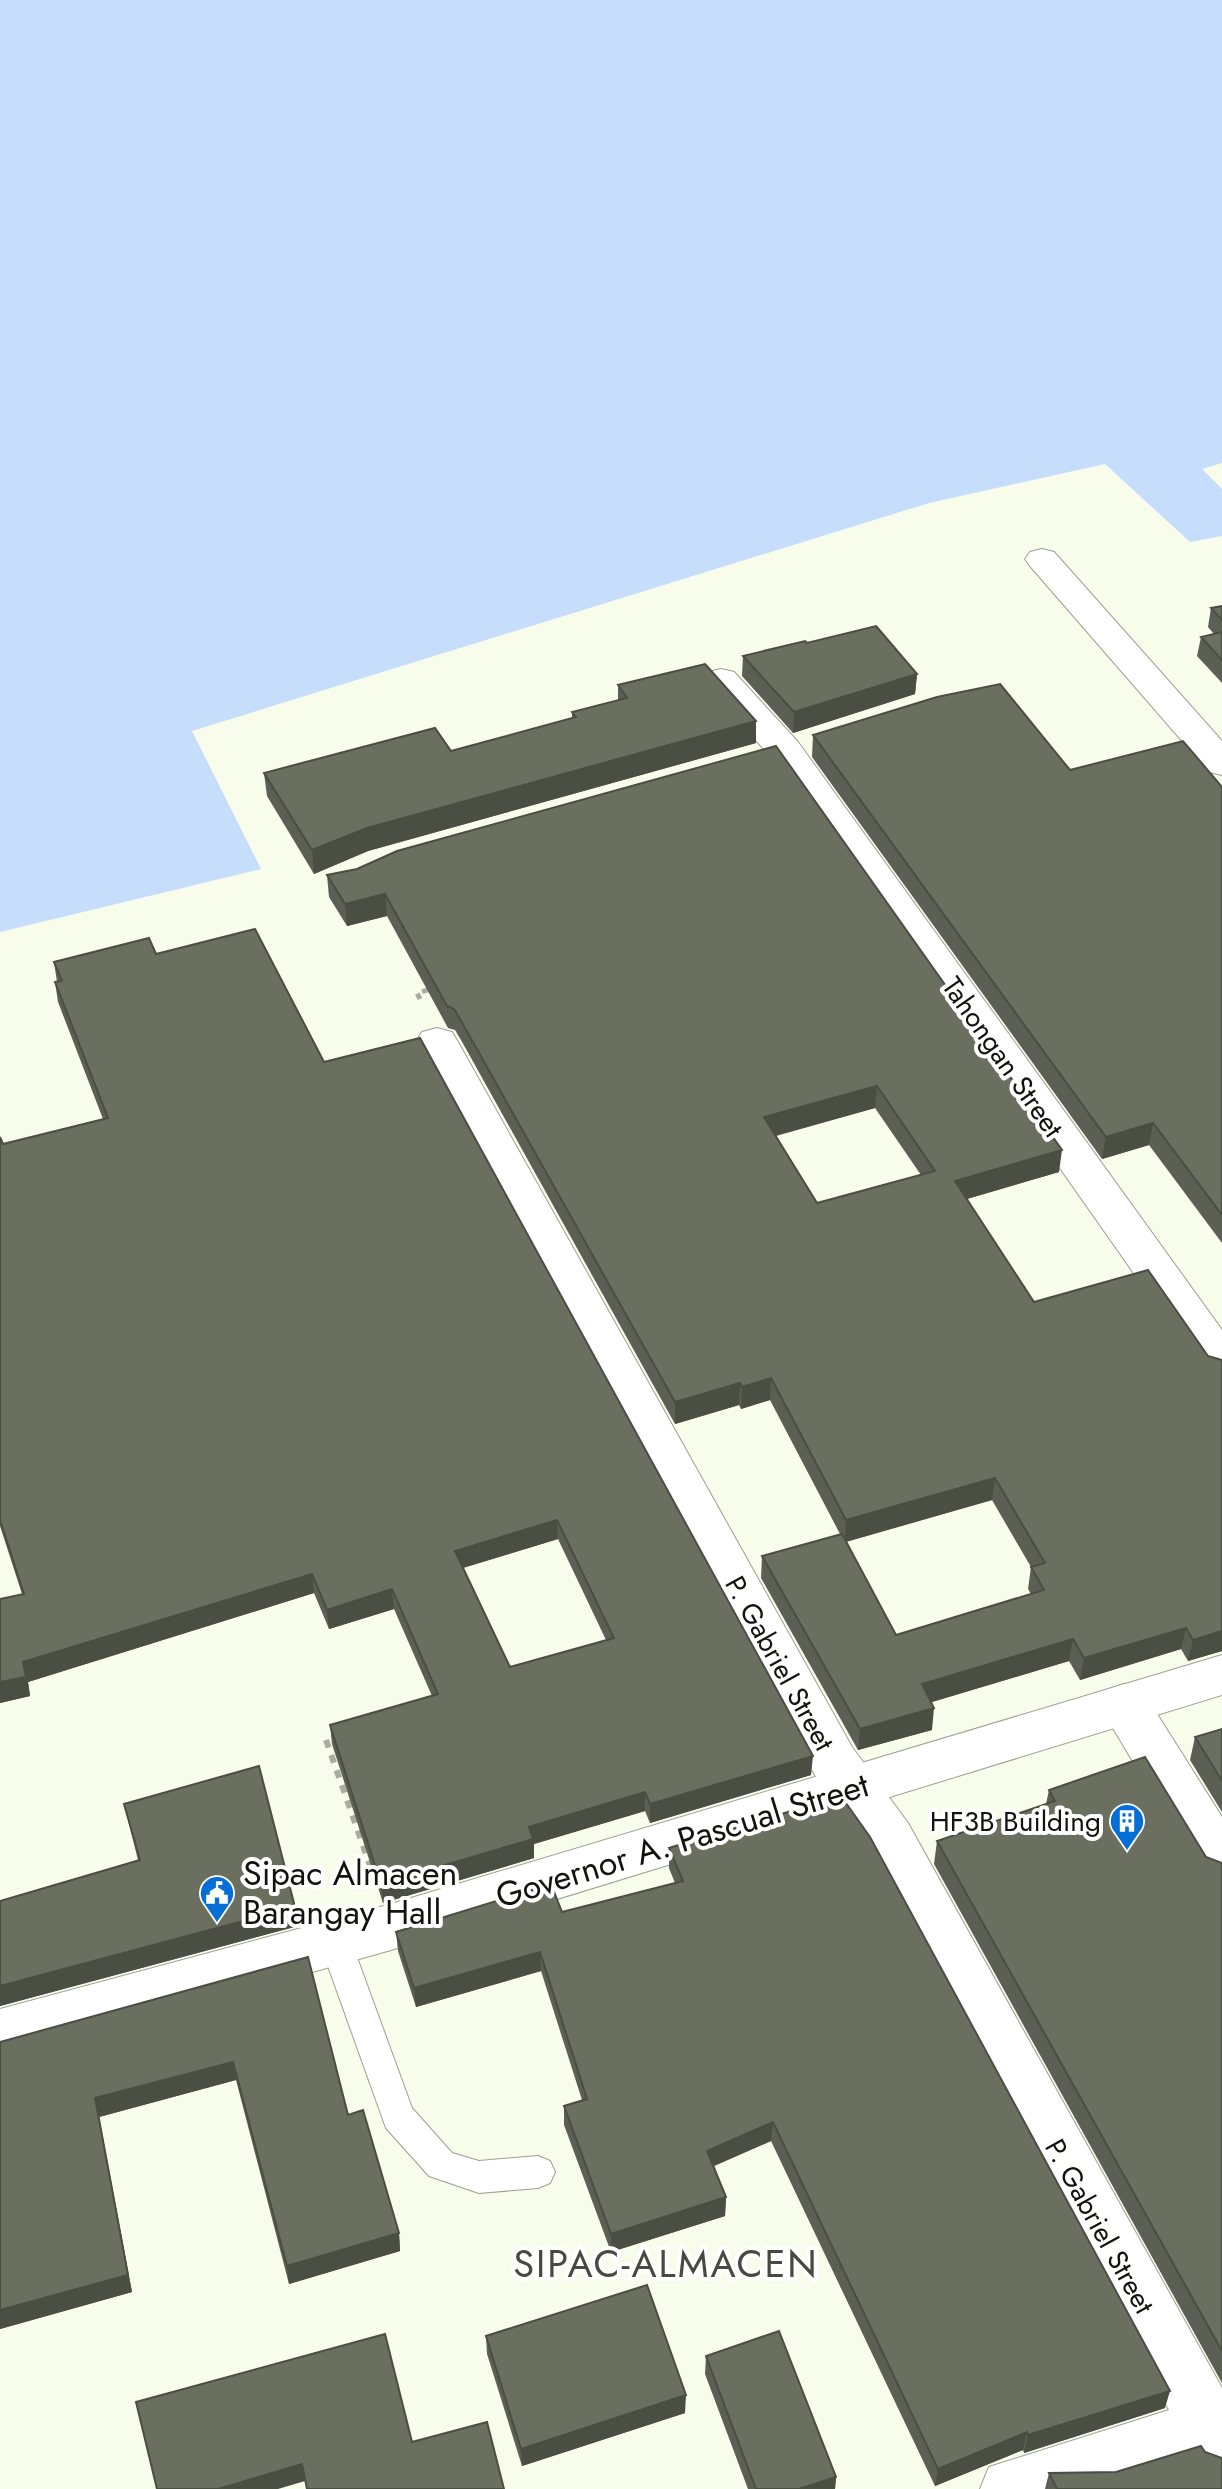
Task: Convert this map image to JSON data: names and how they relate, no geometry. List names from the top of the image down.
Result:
{
  "streets": {
    "street": ["Tahongan Street", "P. Gabriel Street", "Governor A. Pascual Street"]
  },
  "crossings": [
    ["P. Gabriel Street", "Governor A. Pascual Street"]
  ],
  "districts": ["SIPAC-ALMACEN"],
  "places": {
    "building": ["HF3B Building"],
    "public building": ["Sipac Almacen Barangay Hall"]
  }
}
